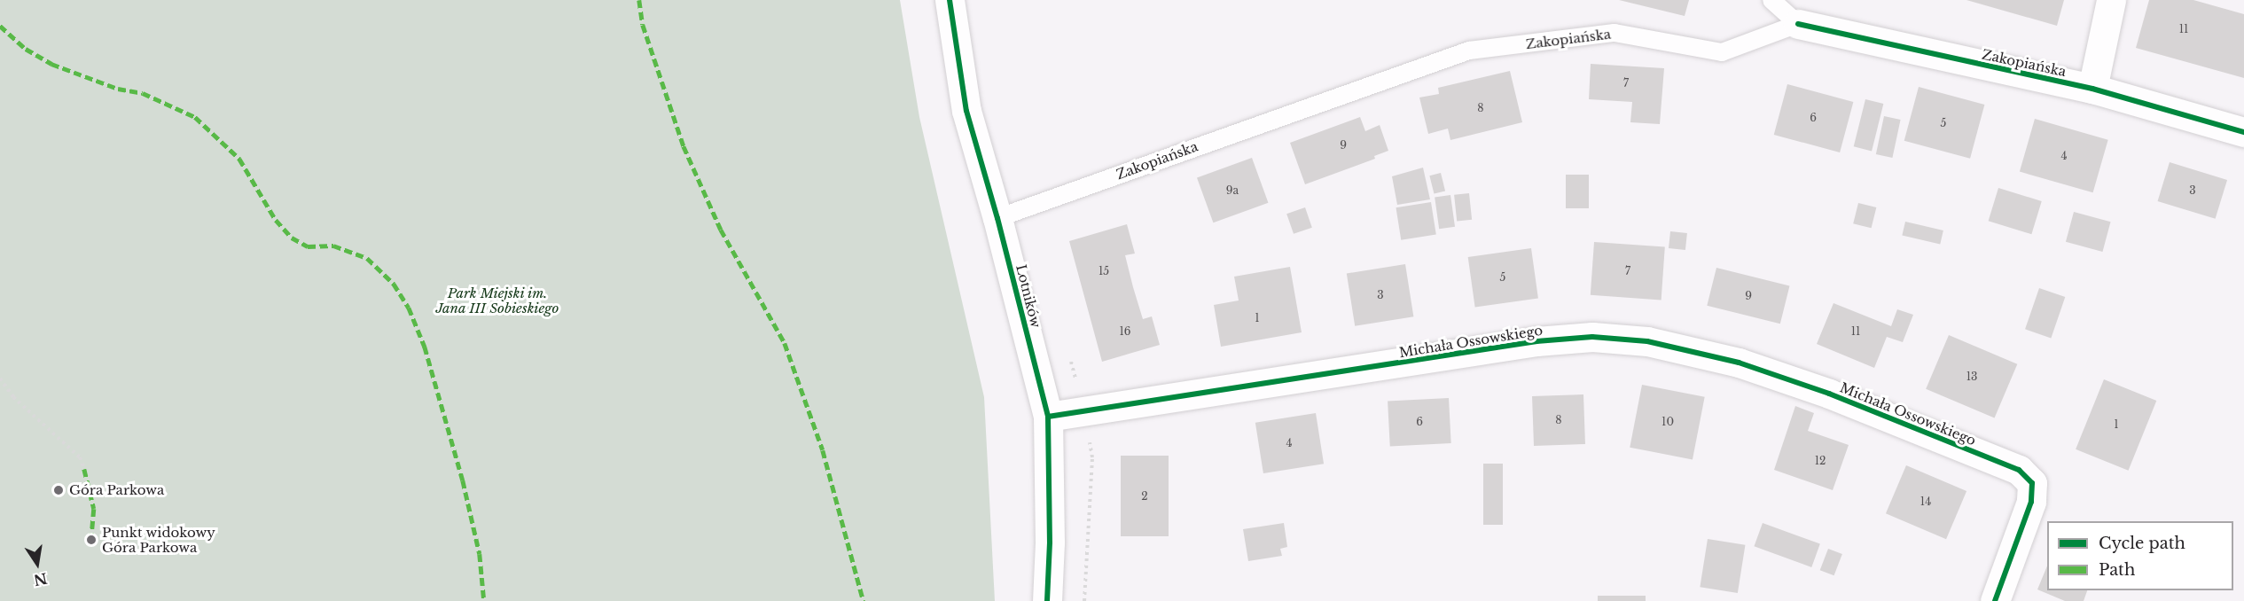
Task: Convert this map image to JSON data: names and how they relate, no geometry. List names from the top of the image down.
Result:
{
  "streets": {
    "street": ["Zakopiańska", "Lotników", "Michała Ossowskiego"]
  },
  "crossings": [
    ["Zakopiańska", "Lotników"],
    ["Lotników", "Michała Ossowskiego"]
  ],
  "parks": ["Park Miejski im. Jana III Sobieskiego"],
  "places": ["Góra Parkowa", "Punkt widokowy Góra Parkowa"],
  "house_numbers": [
    "11",
    "7",
    "8",
    "6",
    "5",
    "9",
    "4",
    "9a",
    "3",
    "15",
    "7",
    "5",
    "3",
    "9",
    "1",
    "16",
    "11",
    "13",
    "8",
    "6",
    "10",
    "1",
    "4",
    "12",
    "2",
    "14"
  ],
  "legend": ["Cycle path", "Path"],
  "north": "bottom"
}
